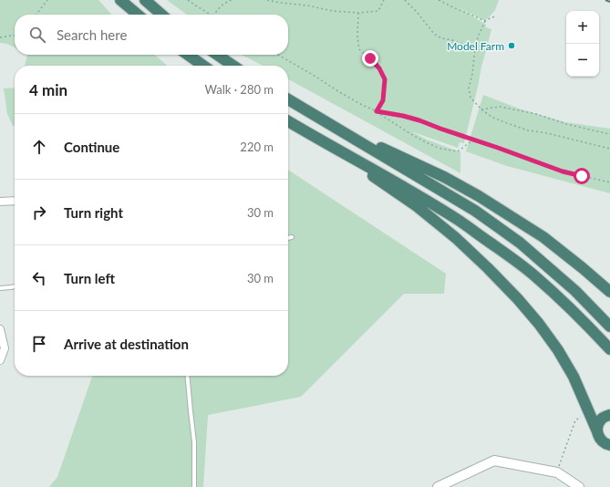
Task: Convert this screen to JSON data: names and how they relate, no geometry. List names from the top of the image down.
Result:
{
  "places": ["Model Farm"],
  "page": {
    "map_buttons": ["+", "−"],
    "search": "Search here",
    "heading": ["4 min", "Walk · 280 m"],
    "list": [
      ["Continue", "220 m"],
      ["Turn right", "30 m"],
      ["Turn left", "30 m"],
      "Arrive at destination"
    ]
  }
}
